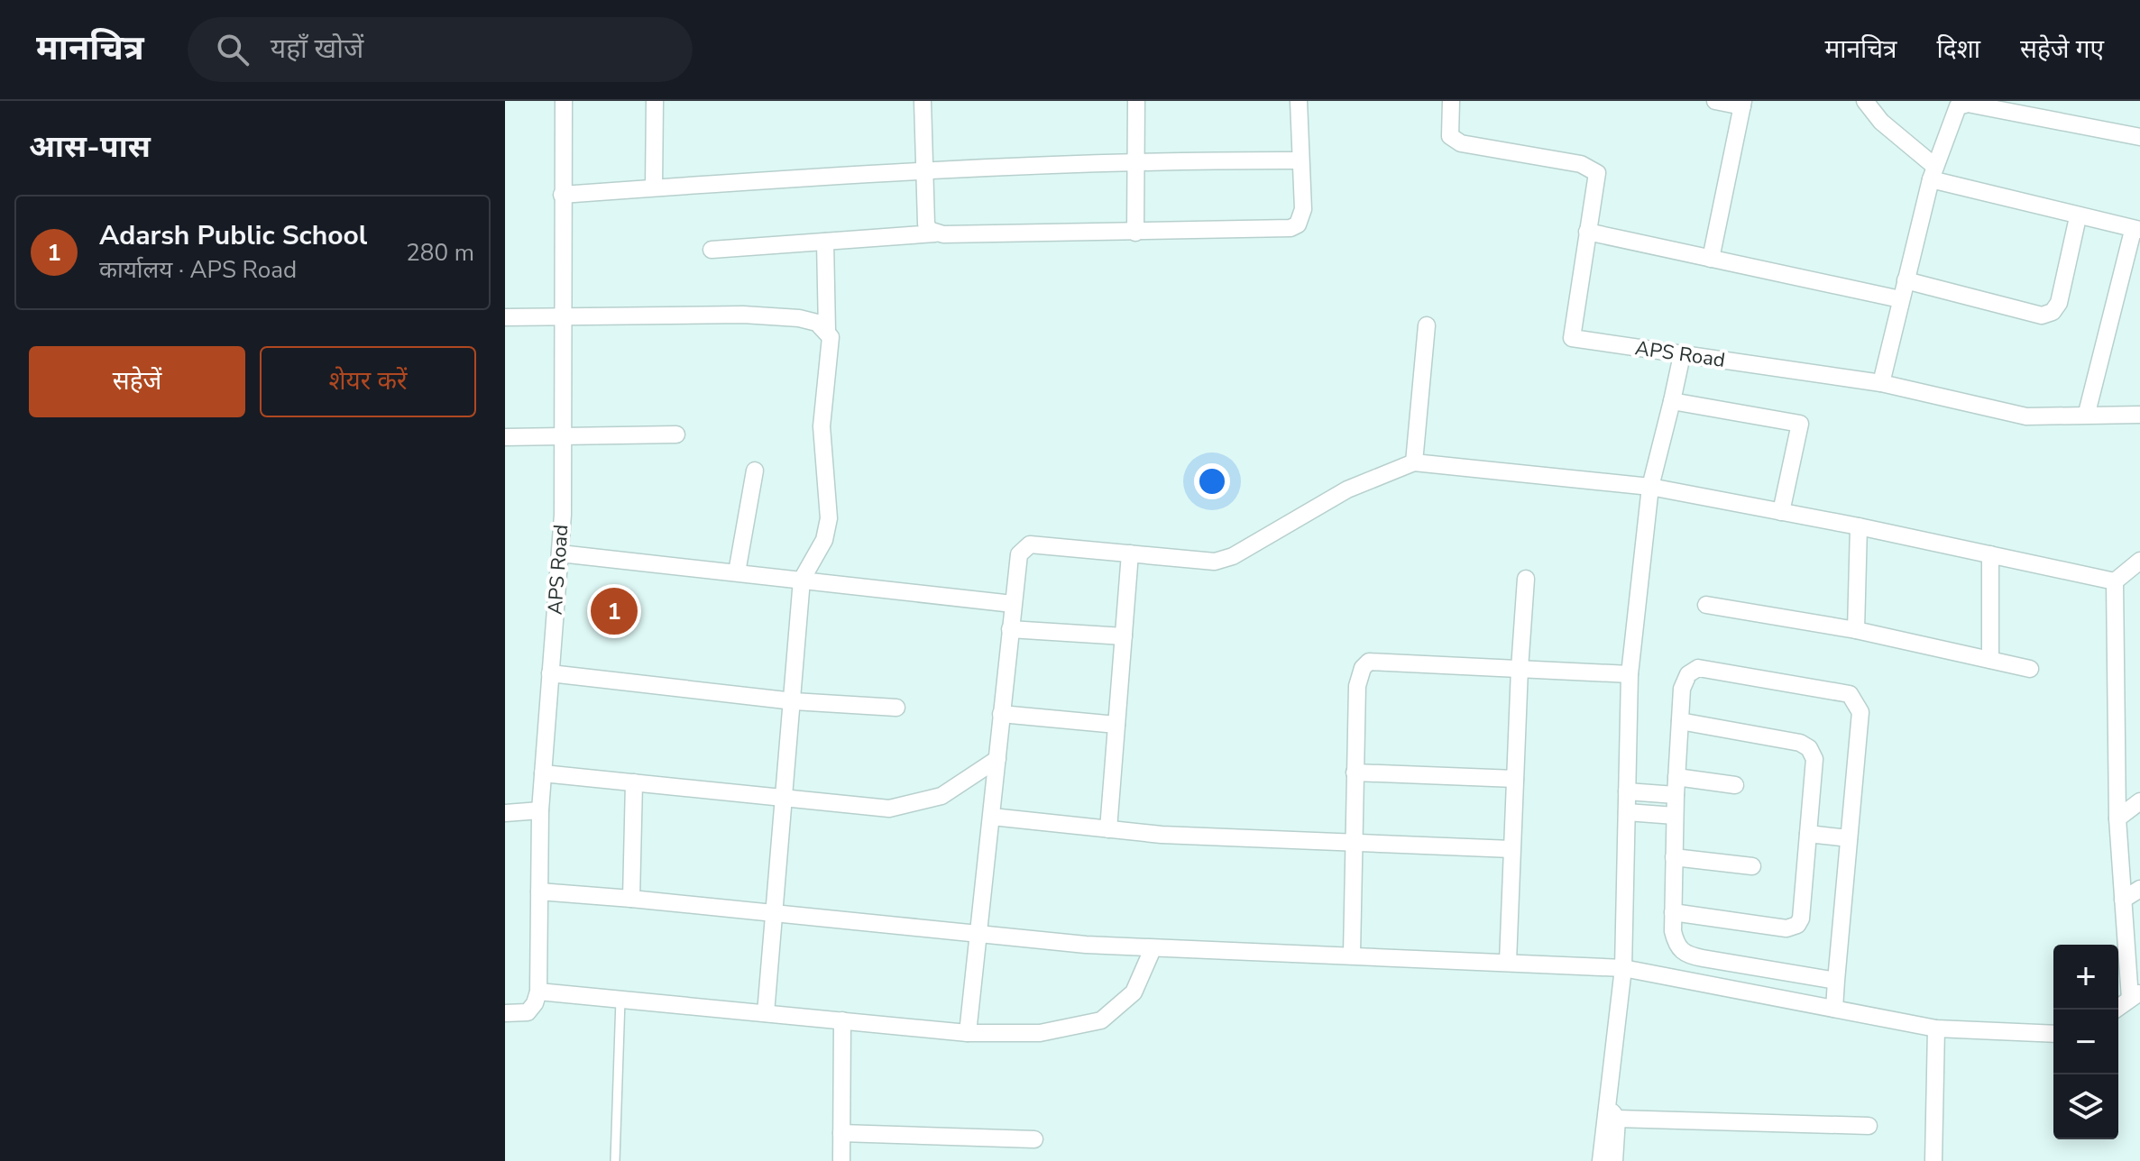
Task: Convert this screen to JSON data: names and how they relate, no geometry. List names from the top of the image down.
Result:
{
  "streets": {
    "street": ["APS Road"]
  },
  "page": {
    "header": "मानचित्र",
    "search": "यहाँ खोजें",
    "nav": ["मानचित्र", "दिशा", "सहेजे गए"],
    "heading": "आस-पास",
    "list": [
      {
        "mark": "1",
        "name": "Adarsh Public School",
        "note": "कार्यालय · APS Road",
        "value": "280 m"
      }
    ],
    "buttons": ["सहेजें", "शेयर करें"],
    "pins": "1",
    "map_buttons": ["+", "−"]
  }
}
